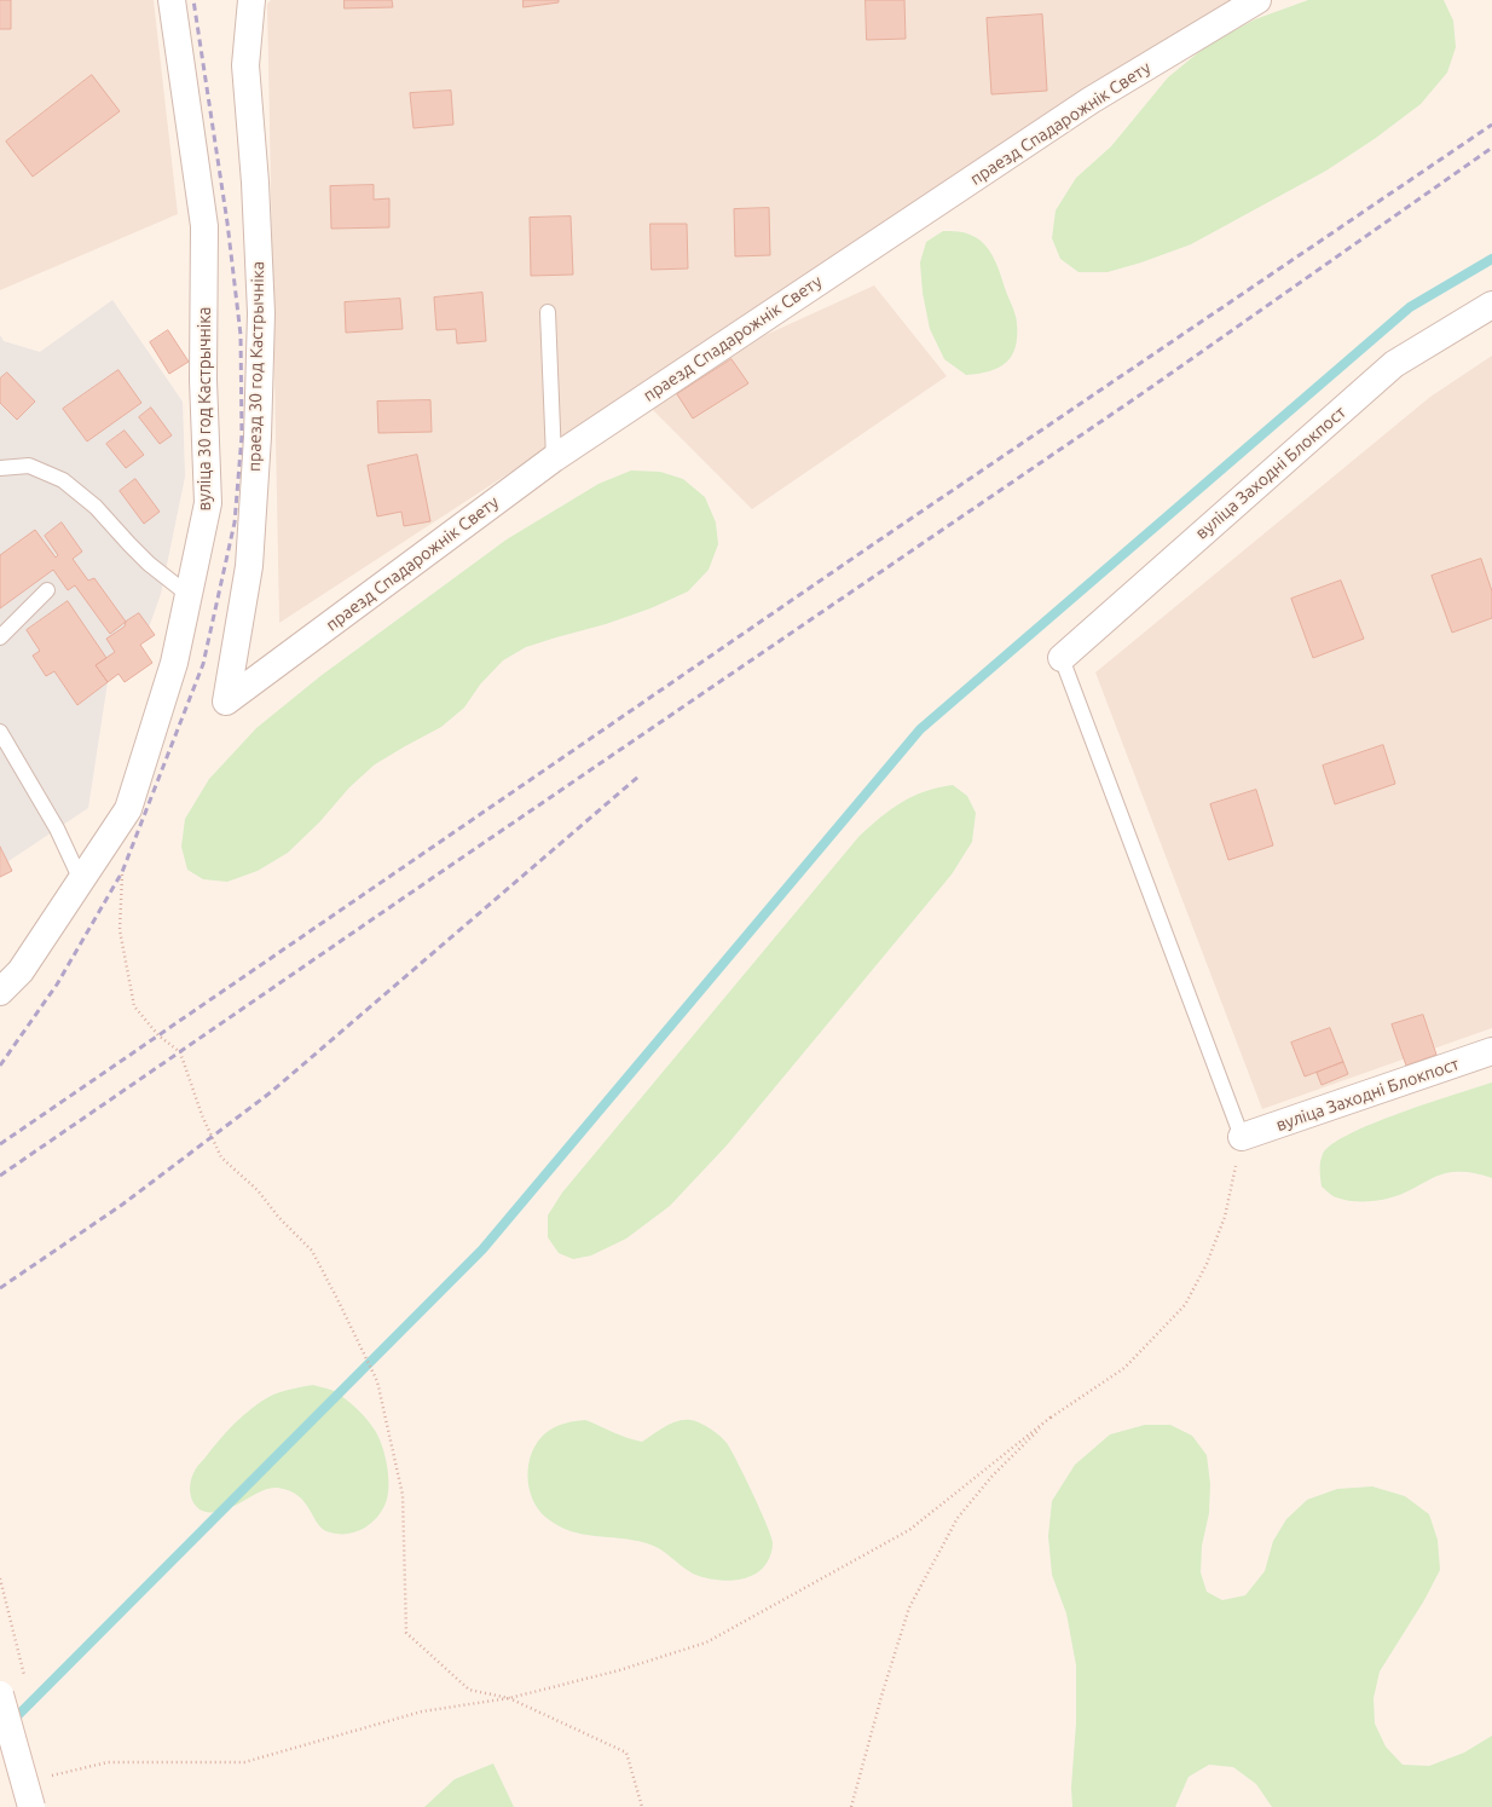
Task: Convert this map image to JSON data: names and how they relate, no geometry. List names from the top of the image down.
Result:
{
  "streets": {
    "street": [
      "праезд Спадарожнік Свету",
      "праезд 30 год Кастрычніка",
      "вуліца 30 год Кастрычніка",
      "вуліца Заходні Блокпост"
    ]
  },
  "crossings": [
    ["праезд Спадарожнік Свету", "праезд 30 год Кастрычніка"]
  ]
}
